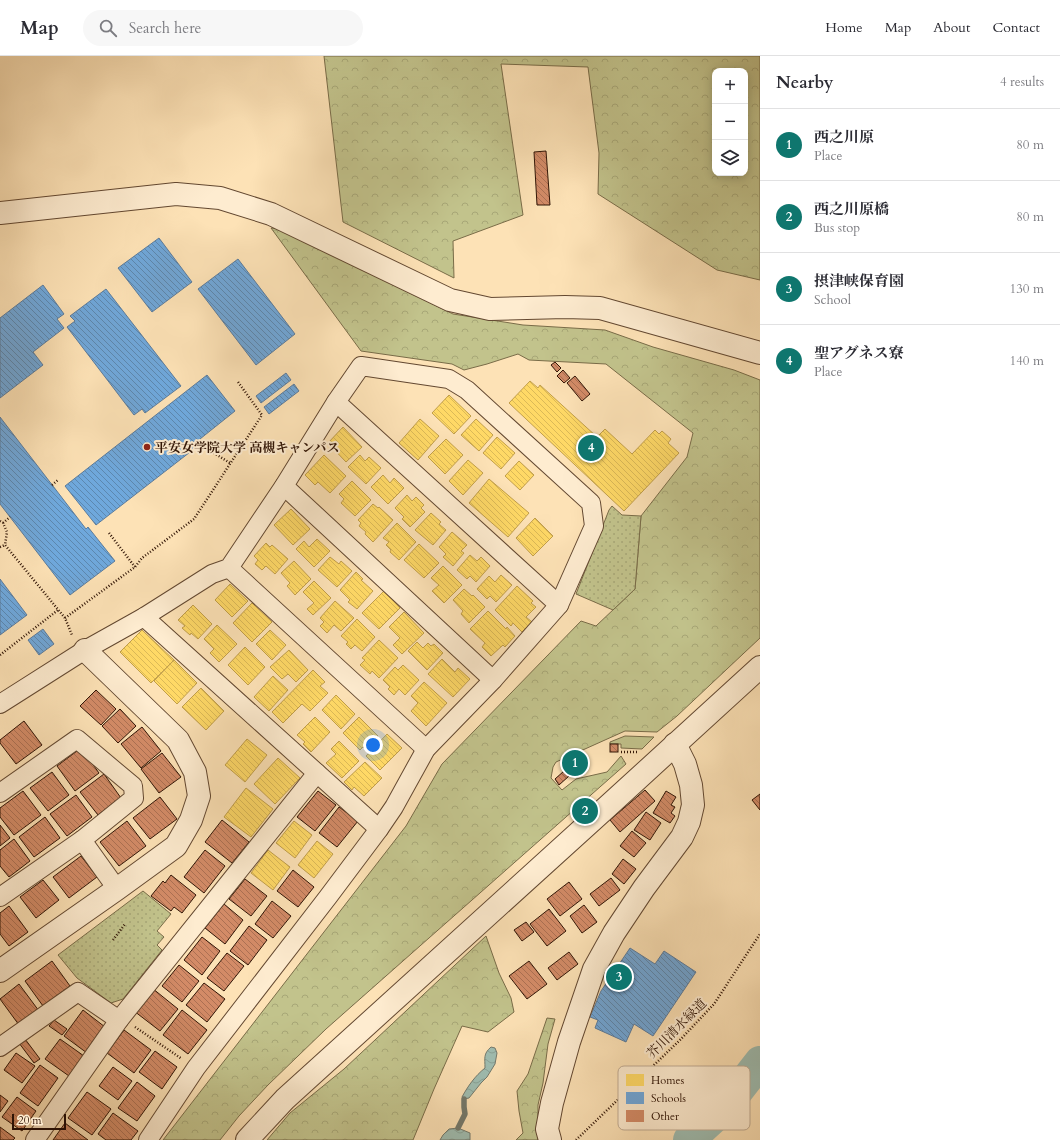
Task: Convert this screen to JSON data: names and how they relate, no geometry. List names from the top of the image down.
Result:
{
  "streets": {
    "path": ["芥川清水緑道"]
  },
  "places": ["平安女学院大学 高槻キャンパス"],
  "legend": ["Homes", "Schools", "Other"],
  "scale_bar": "20 m",
  "page": {
    "header": "Map",
    "search": "Search here",
    "nav": [
      "Home",
      "Map",
      "About",
      "Contact"
    ],
    "heading": ["Nearby", "4 results"],
    "map_buttons": ["+", "−"],
    "list": [
      {
        "mark": "1",
        "name": "西之川原",
        "note": "Place",
        "value": "80 m"
      },
      {
        "mark": "2",
        "name": "西之川原橋",
        "note": "Bus stop",
        "value": "80 m"
      },
      {
        "mark": "3",
        "name": "摂津峡保育園",
        "note": "School",
        "value": "130 m"
      },
      {
        "mark": "4",
        "name": "聖アグネス寮",
        "note": "Place",
        "value": "140 m"
      }
    ],
    "pins": [
      "4",
      "1",
      "2",
      "3"
    ],
    "scale": "20 m"
  }
}
